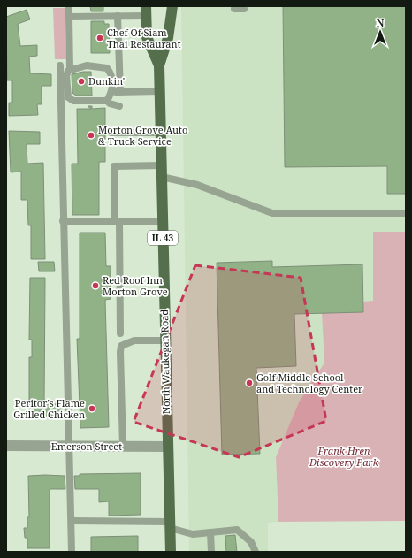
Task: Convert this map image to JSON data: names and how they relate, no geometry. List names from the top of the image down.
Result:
{
  "streets": {
    "main road": ["IL 43", "North Waukegan Road"],
    "street": ["Emerson Street"]
  },
  "crossings": [
    ["North Waukegan Road", "Emerson Street"]
  ],
  "parks": ["Frank Hren Discovery Park"],
  "places": [
    "Chef Of Siam Thai Restaurant",
    "Dunkin'",
    "Morton Grove Auto & Truck Service",
    "Red Roof Inn Morton Grove",
    "Golf Middle School and Technology Center",
    "Peritor's Flame Grilled Chicken"
  ],
  "north": "top"
}
